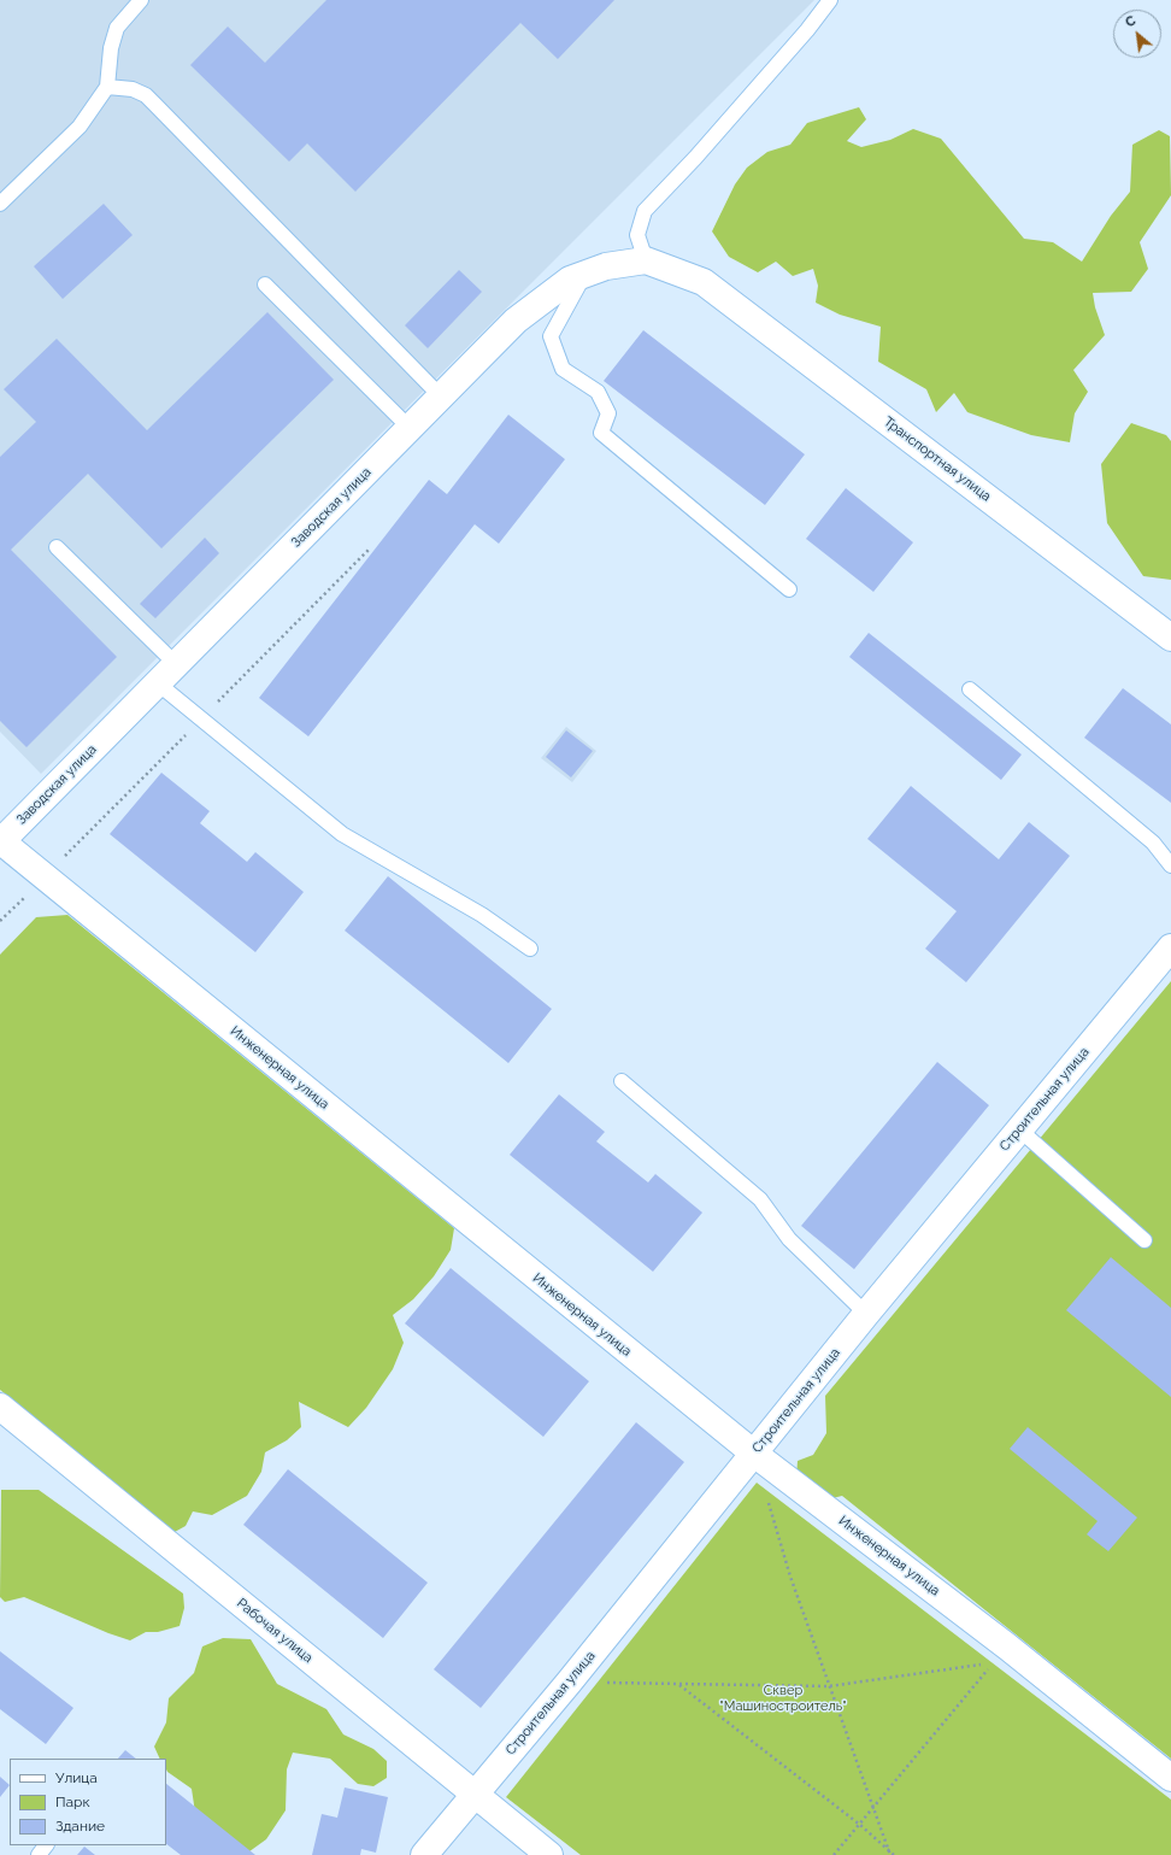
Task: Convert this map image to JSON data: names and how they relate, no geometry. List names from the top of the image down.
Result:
{
  "streets": {
    "street": [
      "Транспортная улица",
      "Заводская улица",
      "Инженерная улица",
      "Строительная улица",
      "Рабочая улица"
    ]
  },
  "crossings": [
    ["Транспортная улица", "Заводская улица"],
    ["Заводская улица", "Инженерная улица"],
    ["Инженерная улица", "Строительная улица"],
    ["Строительная улица", "Рабочая улица"]
  ],
  "parks": ["Сквер \"Машиностроитель\""],
  "legend": ["Улица", "Парк", "Здание"],
  "north": "top left"
}
